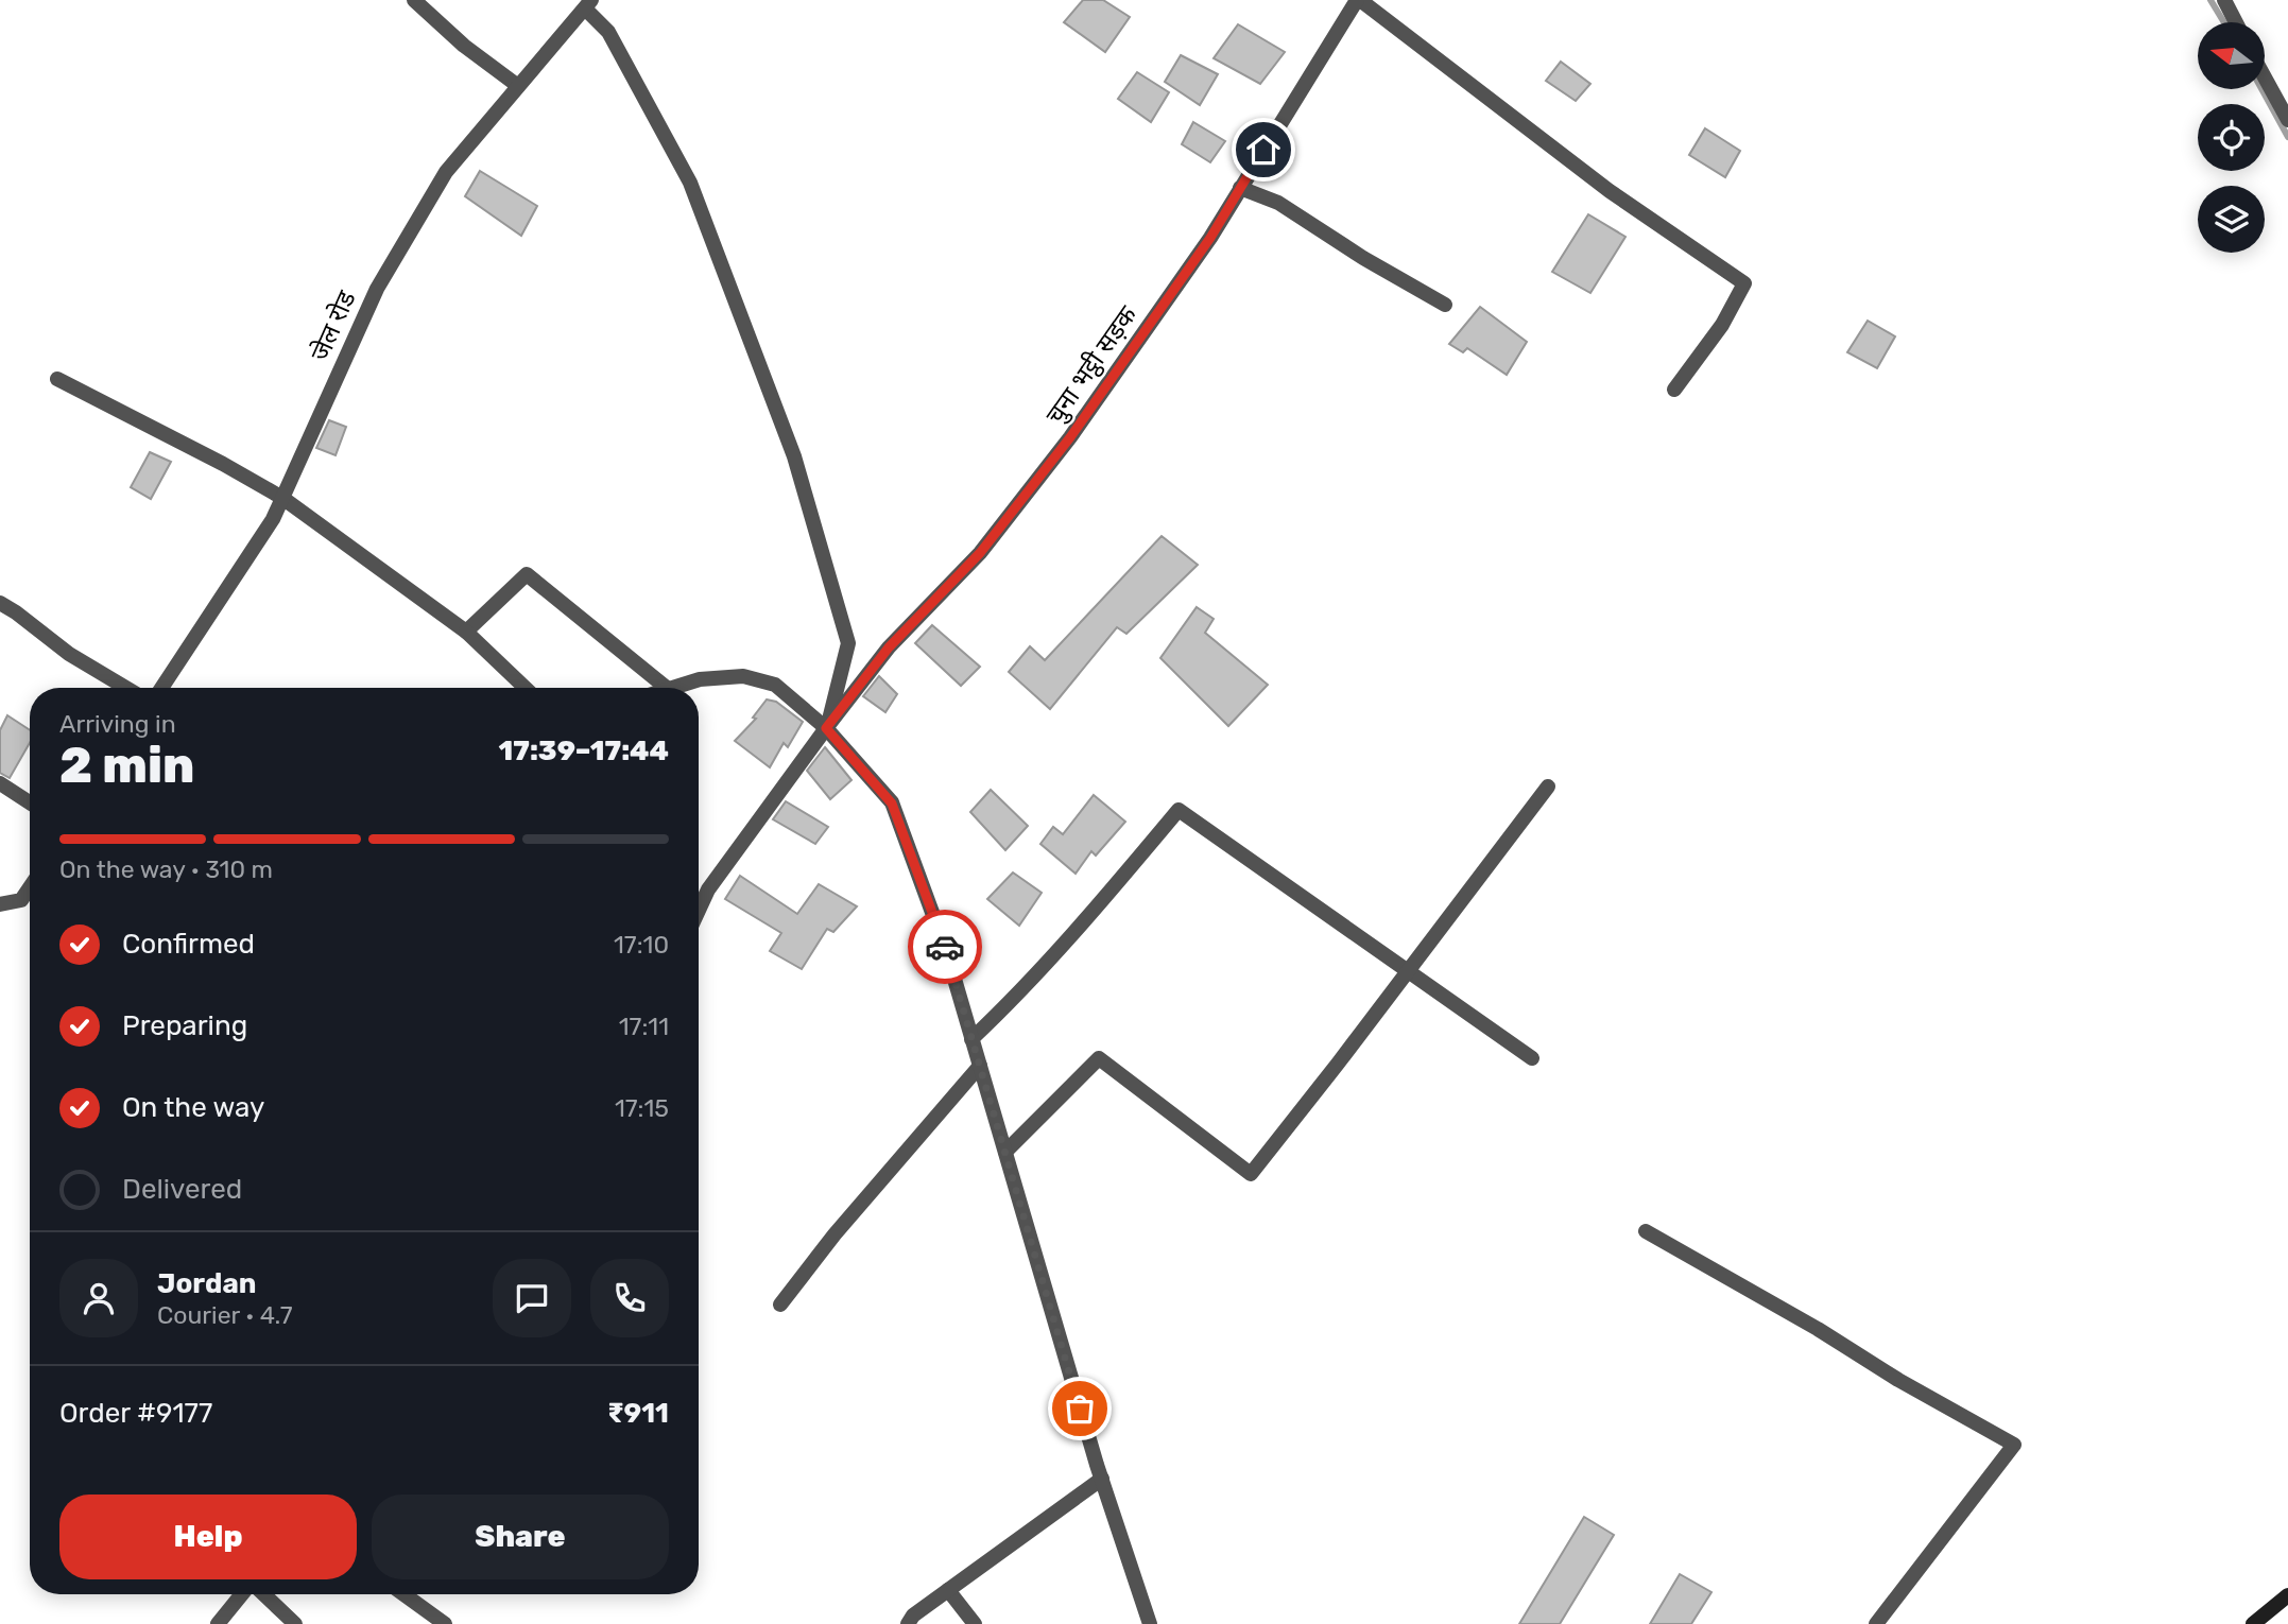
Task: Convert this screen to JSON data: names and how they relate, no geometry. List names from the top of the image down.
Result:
{
  "streets": {
    "street": ["जेल रोड", "चुना भट्ठी सड़क"]
  },
  "north": "left",
  "page": {
    "heading": ["2 min", "Arriving in", "17:39–17:44"],
    "panel": [
      "Jordan",
      "Courier · 4.7",
      "Order #9177",
      "₹911"
    ],
    "bar": "On the way · 310 m",
    "list": [
      ["Confirmed", "17:10"],
      ["Preparing", "17:11"],
      ["On the way", "17:15"],
      "Delivered"
    ],
    "buttons": ["Help", "Share"]
  }
}
